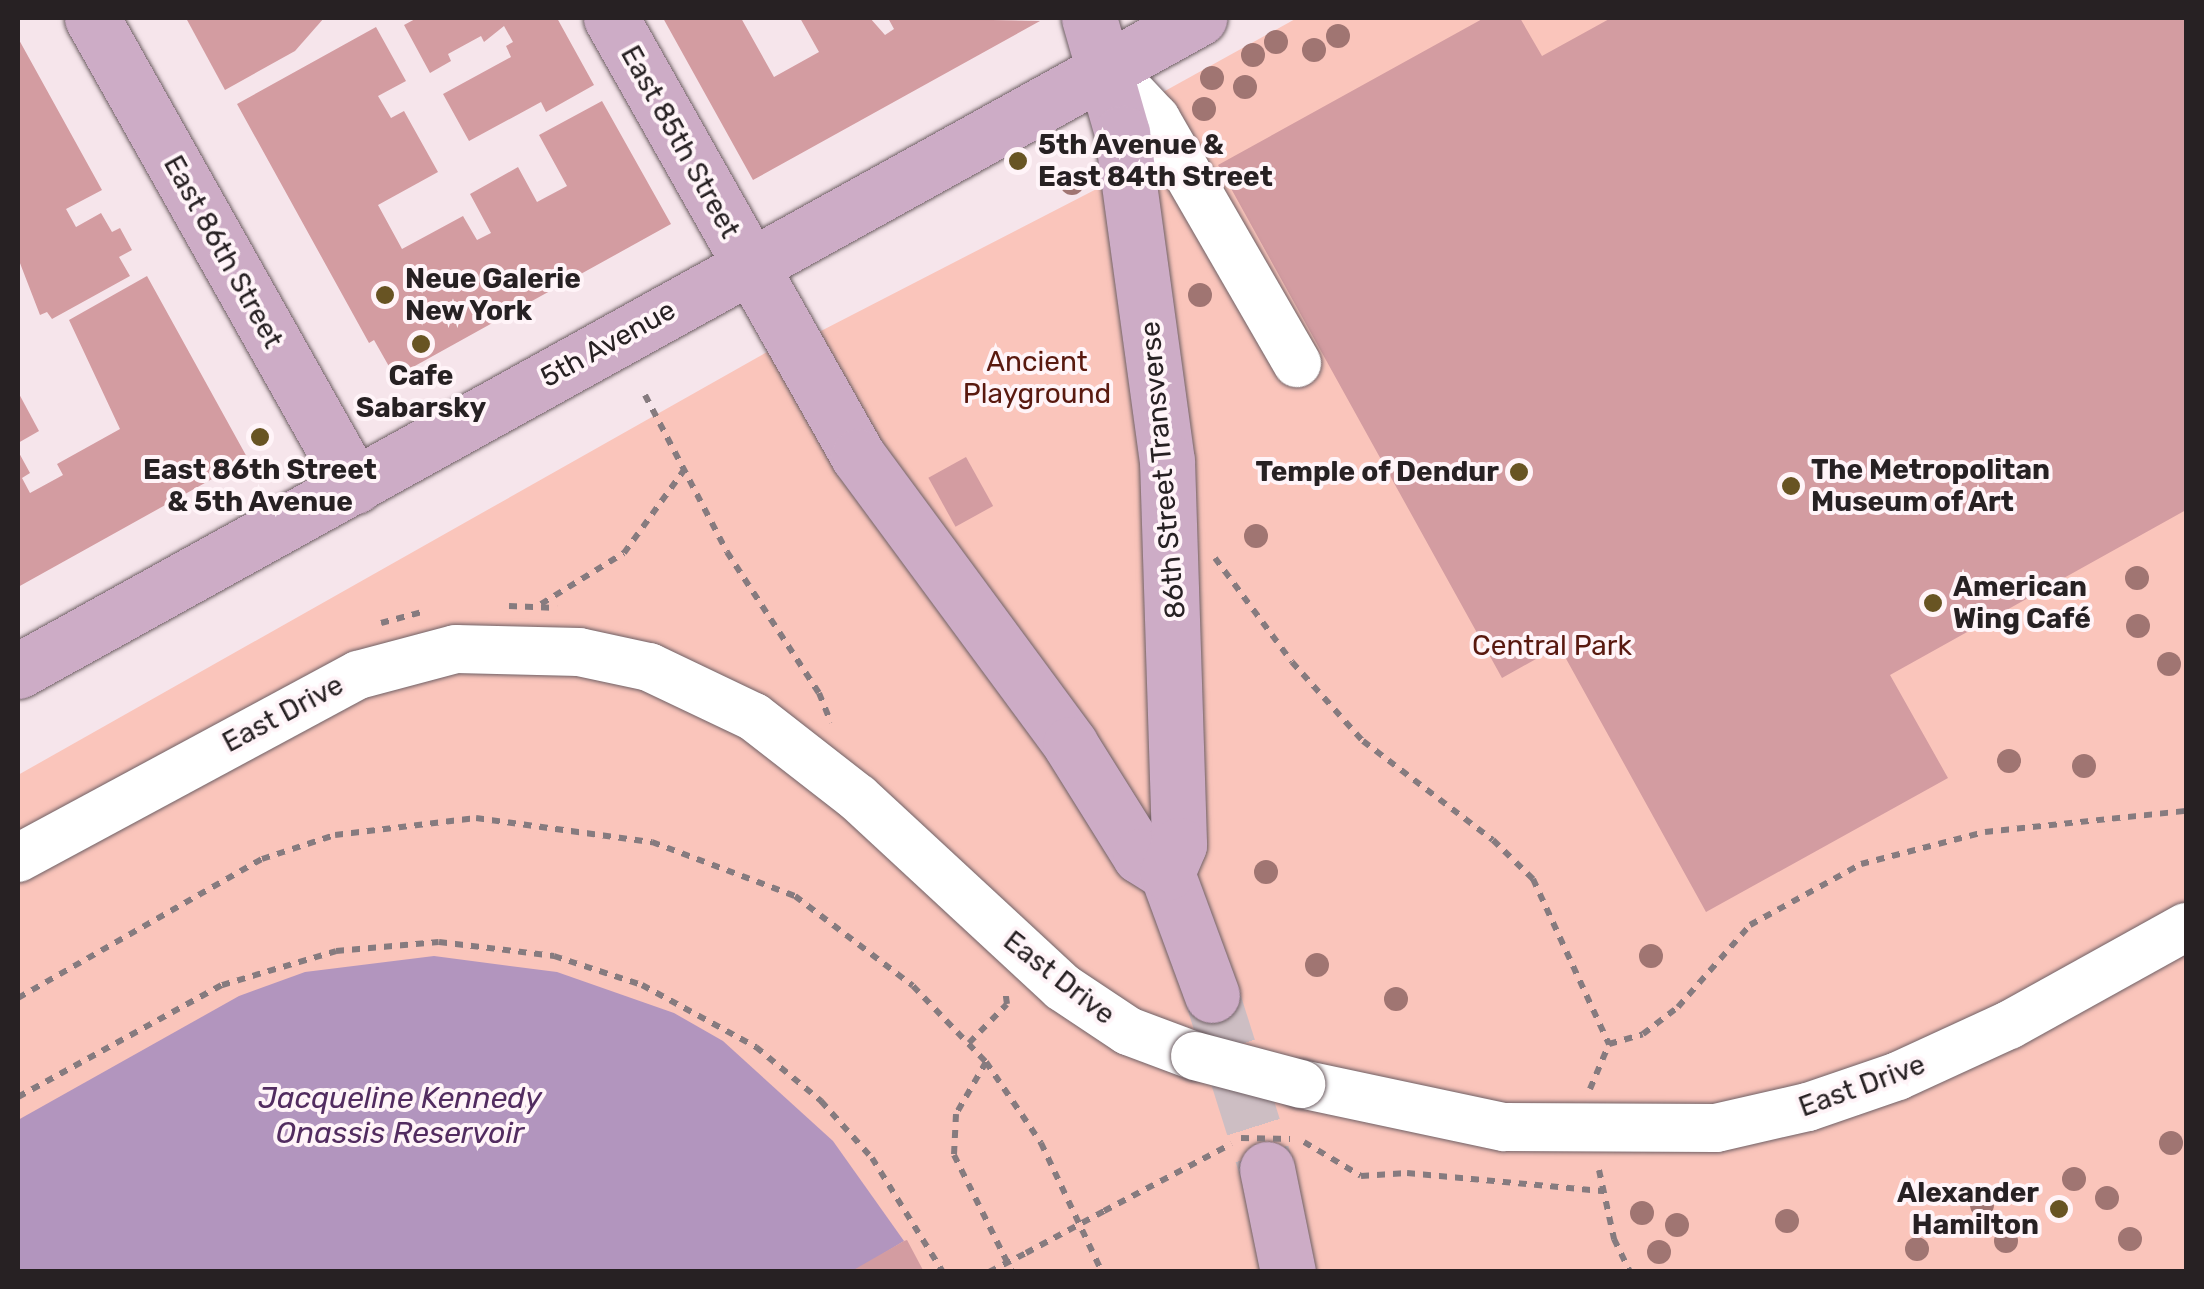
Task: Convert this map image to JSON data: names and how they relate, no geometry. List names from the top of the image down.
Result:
{
  "streets": {
    "main road": [
      "East 85th Street",
      "East 86th Street",
      "5th Avenue",
      "86th Street Transverse"
    ],
    "street": ["East Drive"]
  },
  "crossings": [
    ["East 85th Street", "5th Avenue"],
    ["East 86th Street", "5th Avenue"],
    ["5th Avenue", "86th Street Transverse"]
  ],
  "water": ["Jacqueline Kennedy Onassis Reservoir"],
  "parks": ["Ancient Playground", "Central Park"],
  "places": [
    "5th Avenue & East 84th Street",
    "Neue Galerie New York",
    "Cafe Sabarsky",
    "East 86th Street & 5th Avenue",
    "Temple of Dendur",
    "The Metropolitan Museum of Art",
    "American Wing Café",
    "Alexander Hamilton"
  ]
}
